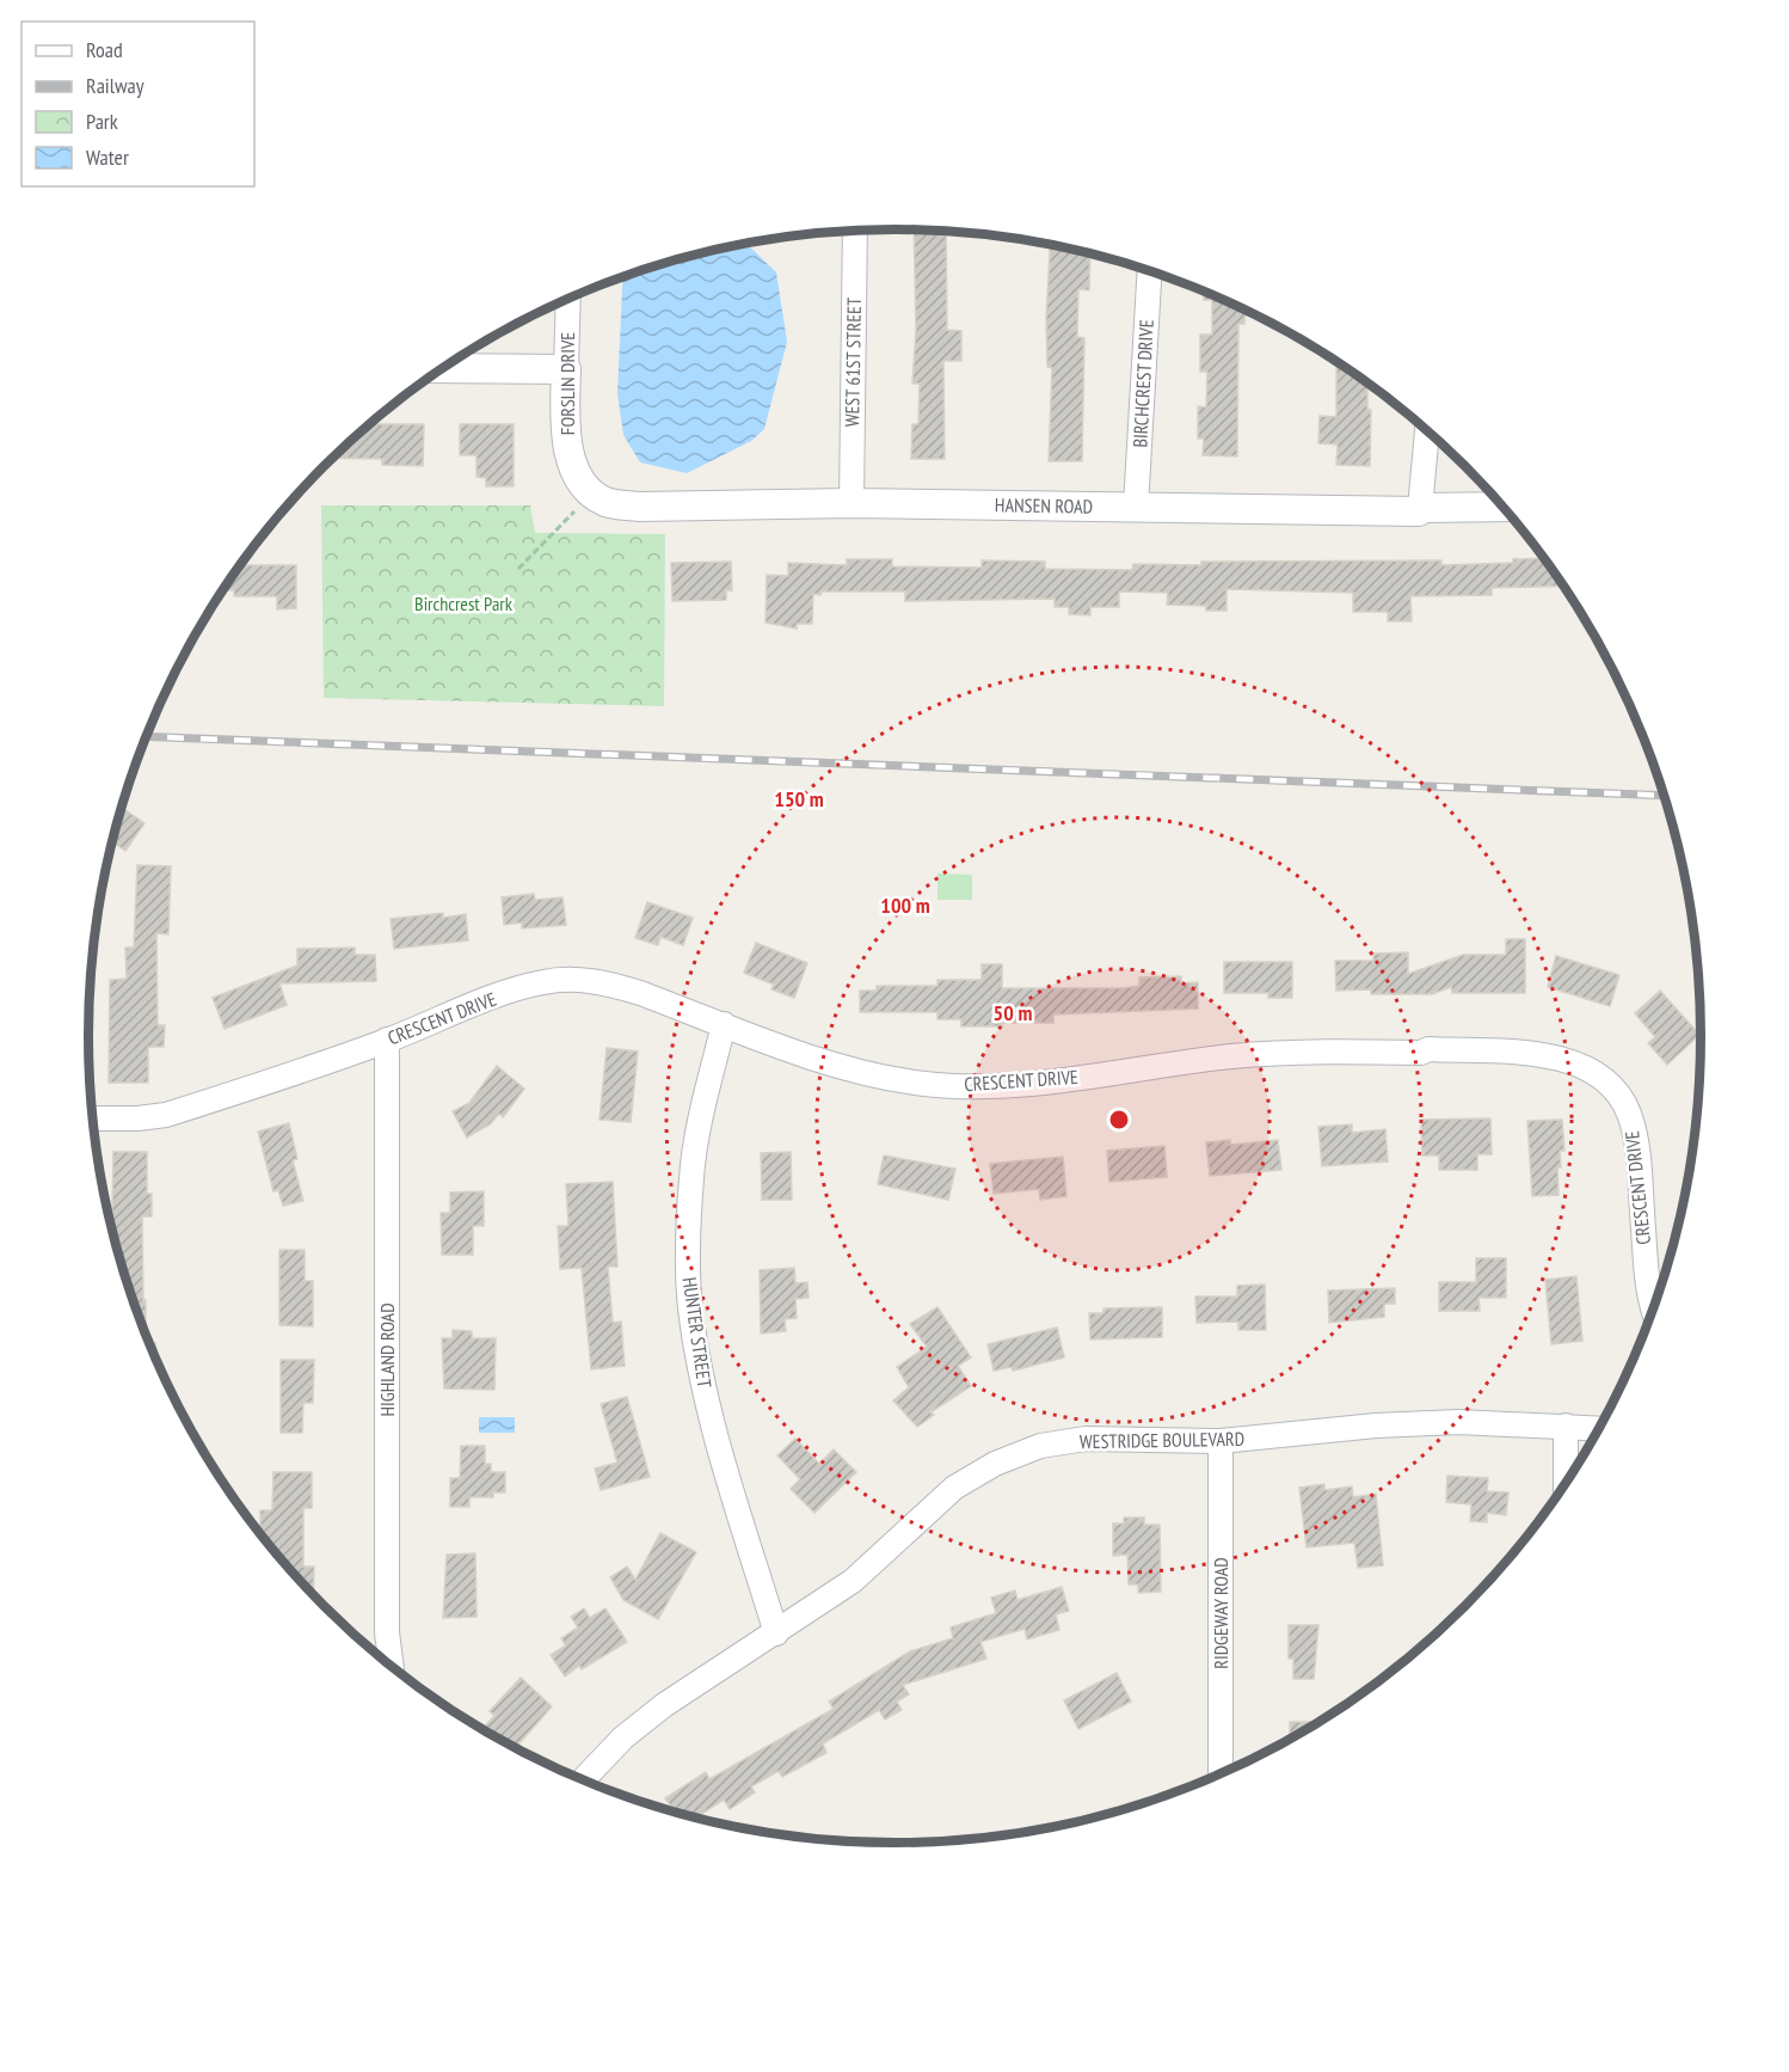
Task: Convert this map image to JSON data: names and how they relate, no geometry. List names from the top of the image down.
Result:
{
  "streets": {
    "street": [
      "WEST 61ST STREET",
      "FORSLIN DRIVE",
      "BIRCHCREST DRIVE",
      "HANSEN ROAD",
      "CRESCENT DRIVE",
      "HUNTER STREET",
      "HIGHLAND ROAD",
      "WESTRIDGE BOULEVARD",
      "RIDGEWAY ROAD"
    ]
  },
  "crossings": [
    ["WEST 61ST STREET", "HANSEN ROAD"],
    ["FORSLIN DRIVE", "HANSEN ROAD"],
    ["BIRCHCREST DRIVE", "HANSEN ROAD"],
    ["CRESCENT DRIVE", "HUNTER STREET"],
    ["CRESCENT DRIVE", "HIGHLAND ROAD"],
    ["HUNTER STREET", "WESTRIDGE BOULEVARD"],
    ["WESTRIDGE BOULEVARD", "RIDGEWAY ROAD"]
  ],
  "parks": ["Birchcrest Park"],
  "legend": [
    "Road",
    "Railway",
    "Park",
    "Water"
  ],
  "rings": ["150 m", "100 m", "50 m"]
}
